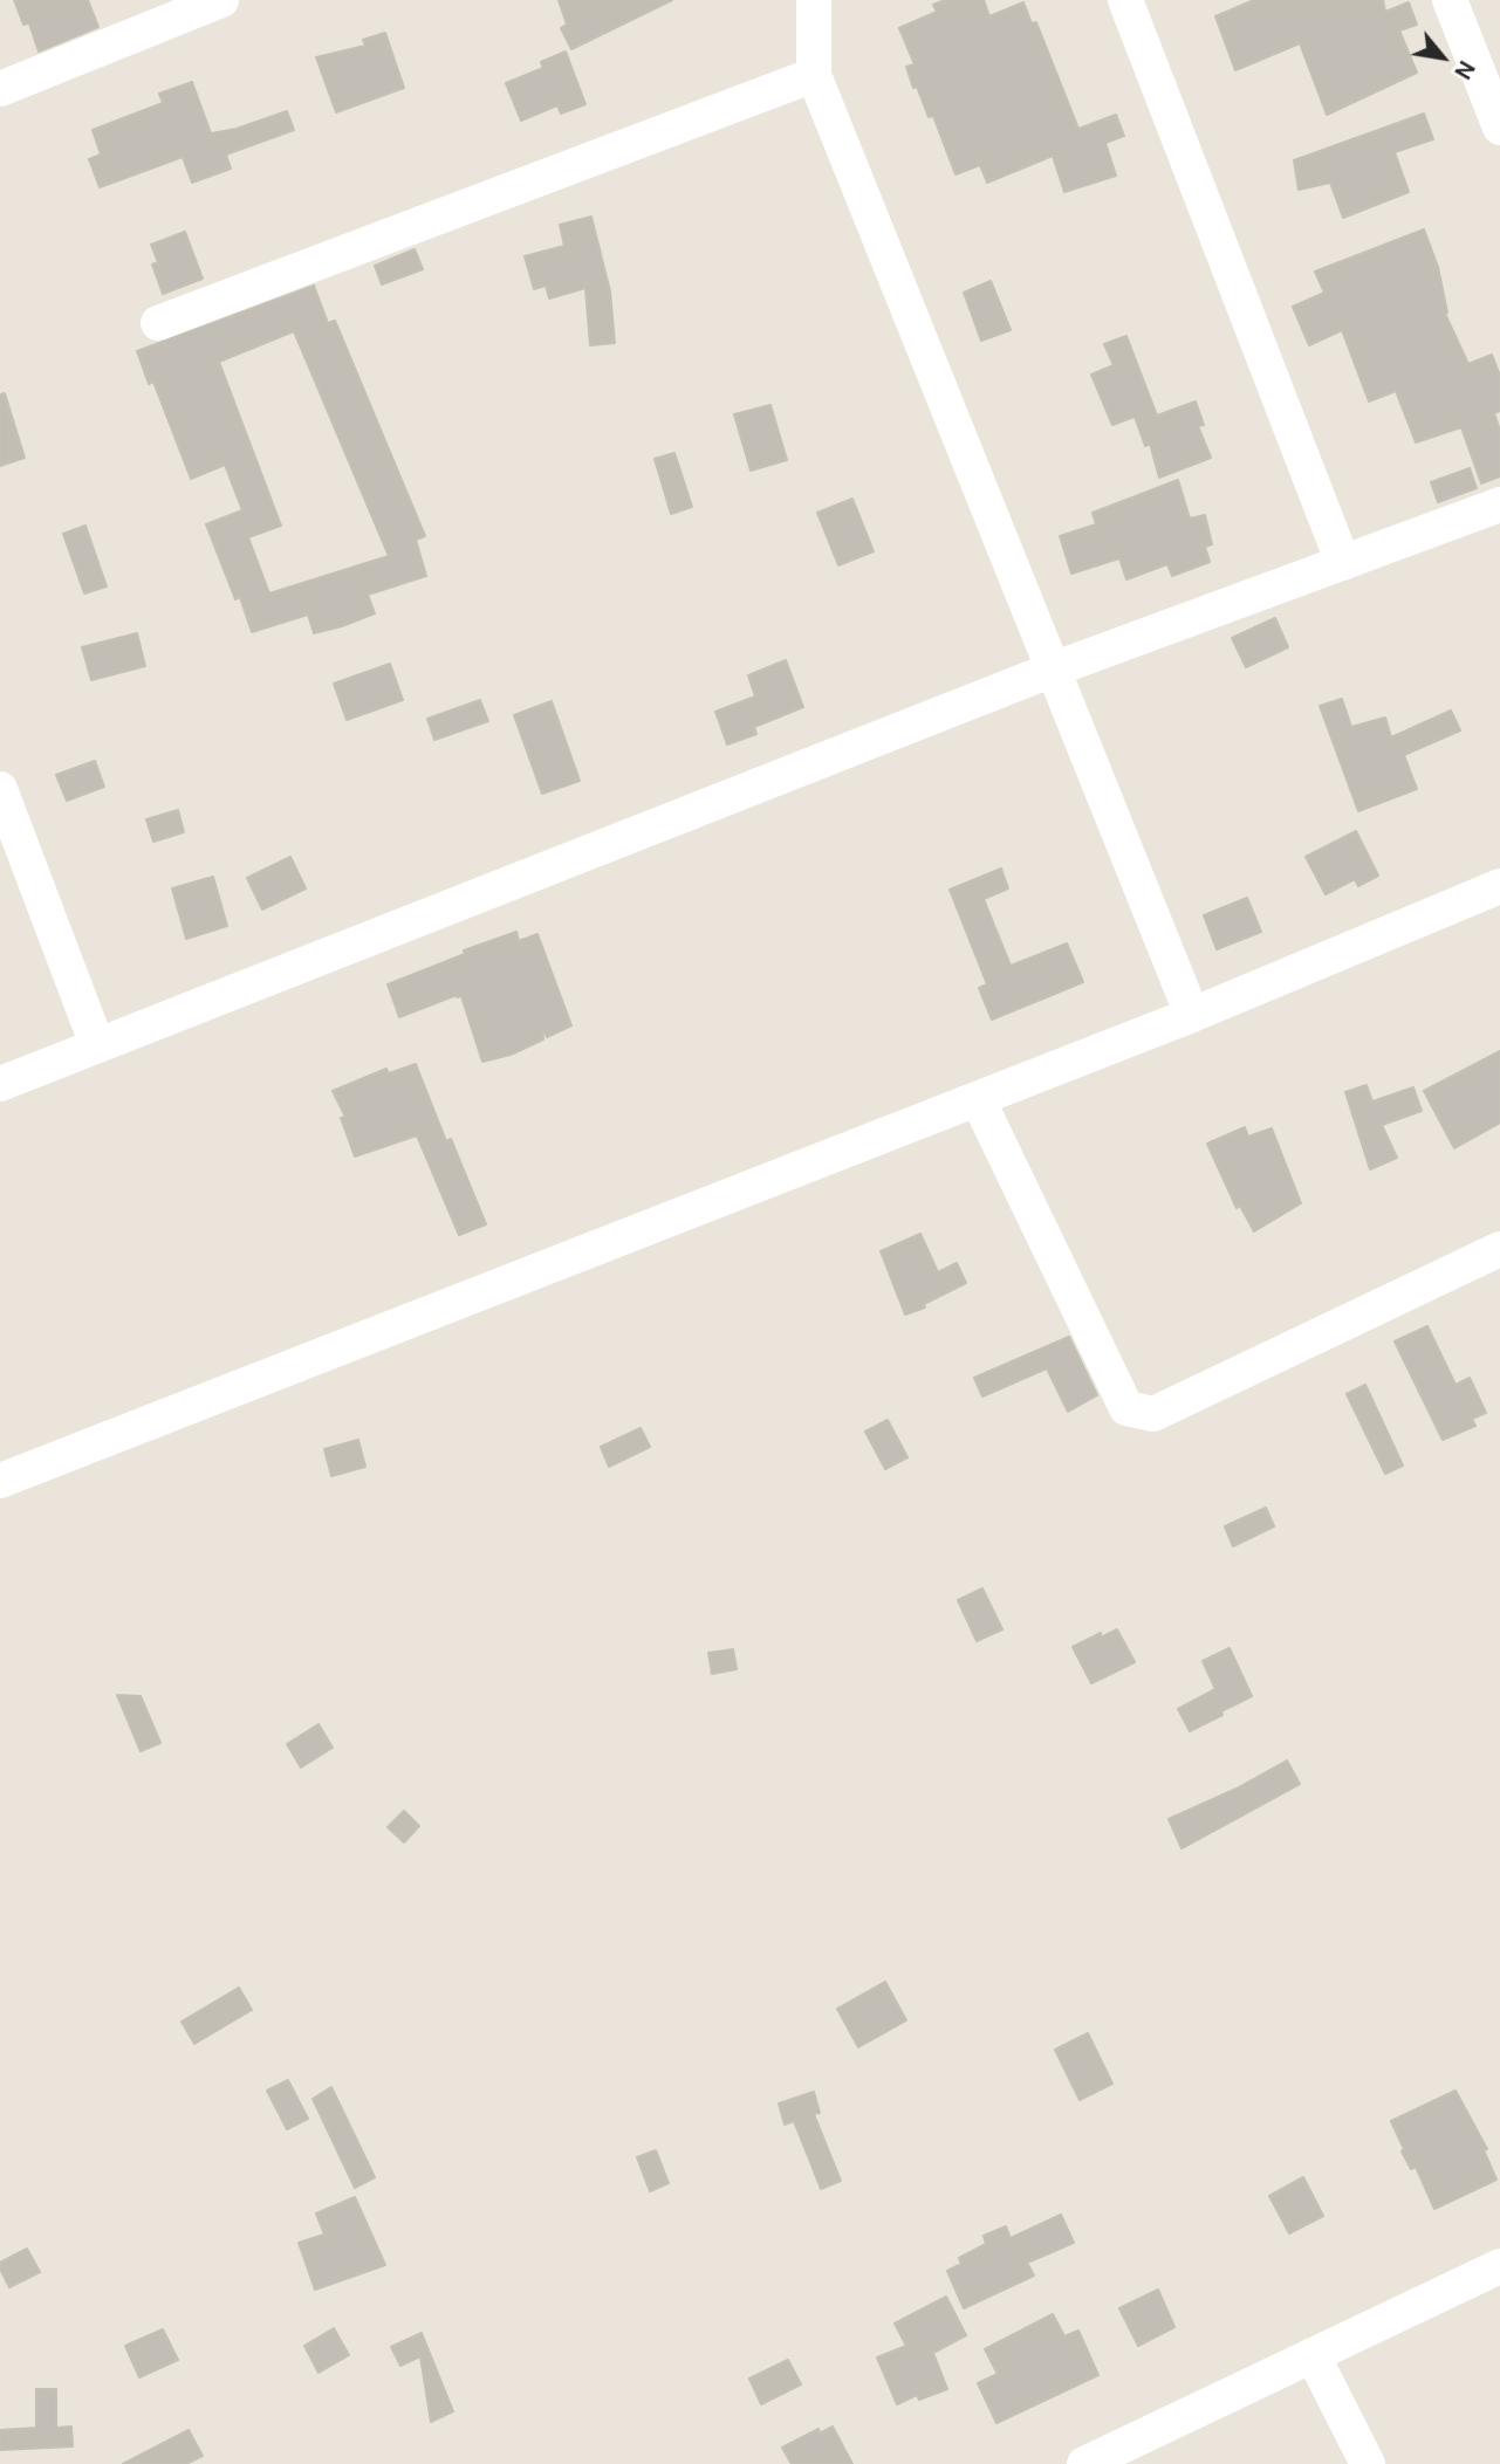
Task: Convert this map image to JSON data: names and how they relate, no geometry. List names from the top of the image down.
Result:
{
  "north": "bottom right"
}
